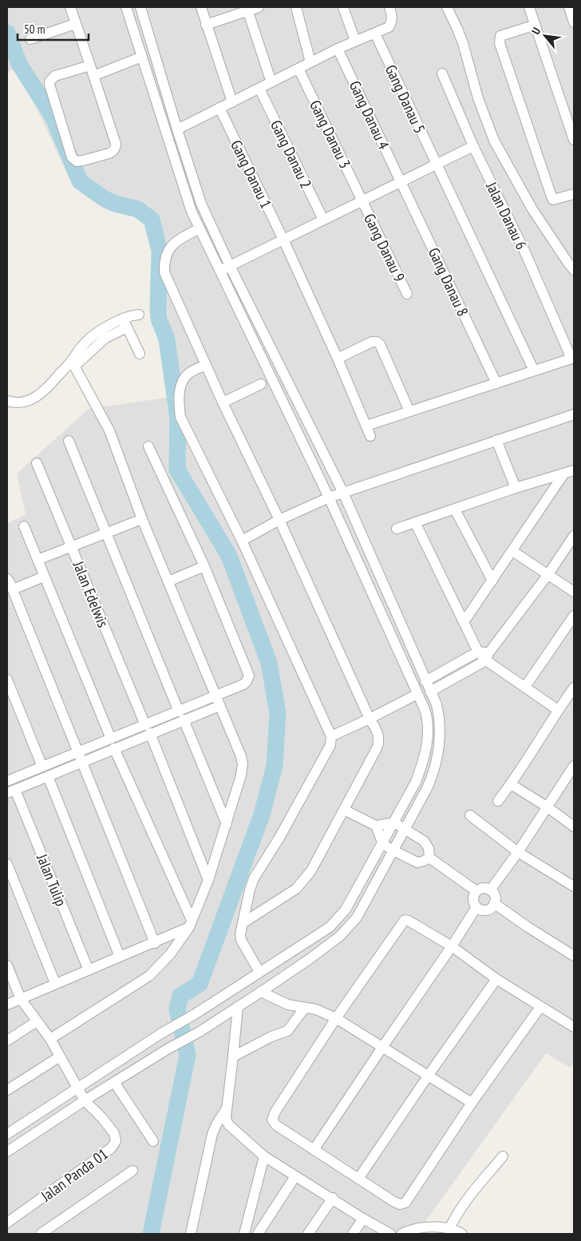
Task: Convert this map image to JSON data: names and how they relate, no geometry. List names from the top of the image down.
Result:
{
  "streets": {
    "street": [
      "Gang Danau 5",
      "Gang Danau 4",
      "Gang Danau 3",
      "Gang Danau 2",
      "Gang Danau 1",
      "Jalan Danau 6",
      "Gang Danau 9",
      "Gang Danau 8",
      "Jalan Edelwis",
      "Jalan Tulip",
      "Jalan Panda 01"
    ]
  },
  "crossings": [
    ["Gang Danau 4", "Gang Danau 8"],
    ["Gang Danau 3", "Gang Danau 9"]
  ],
  "scale_bar": "50 m",
  "north": "top left"
}
